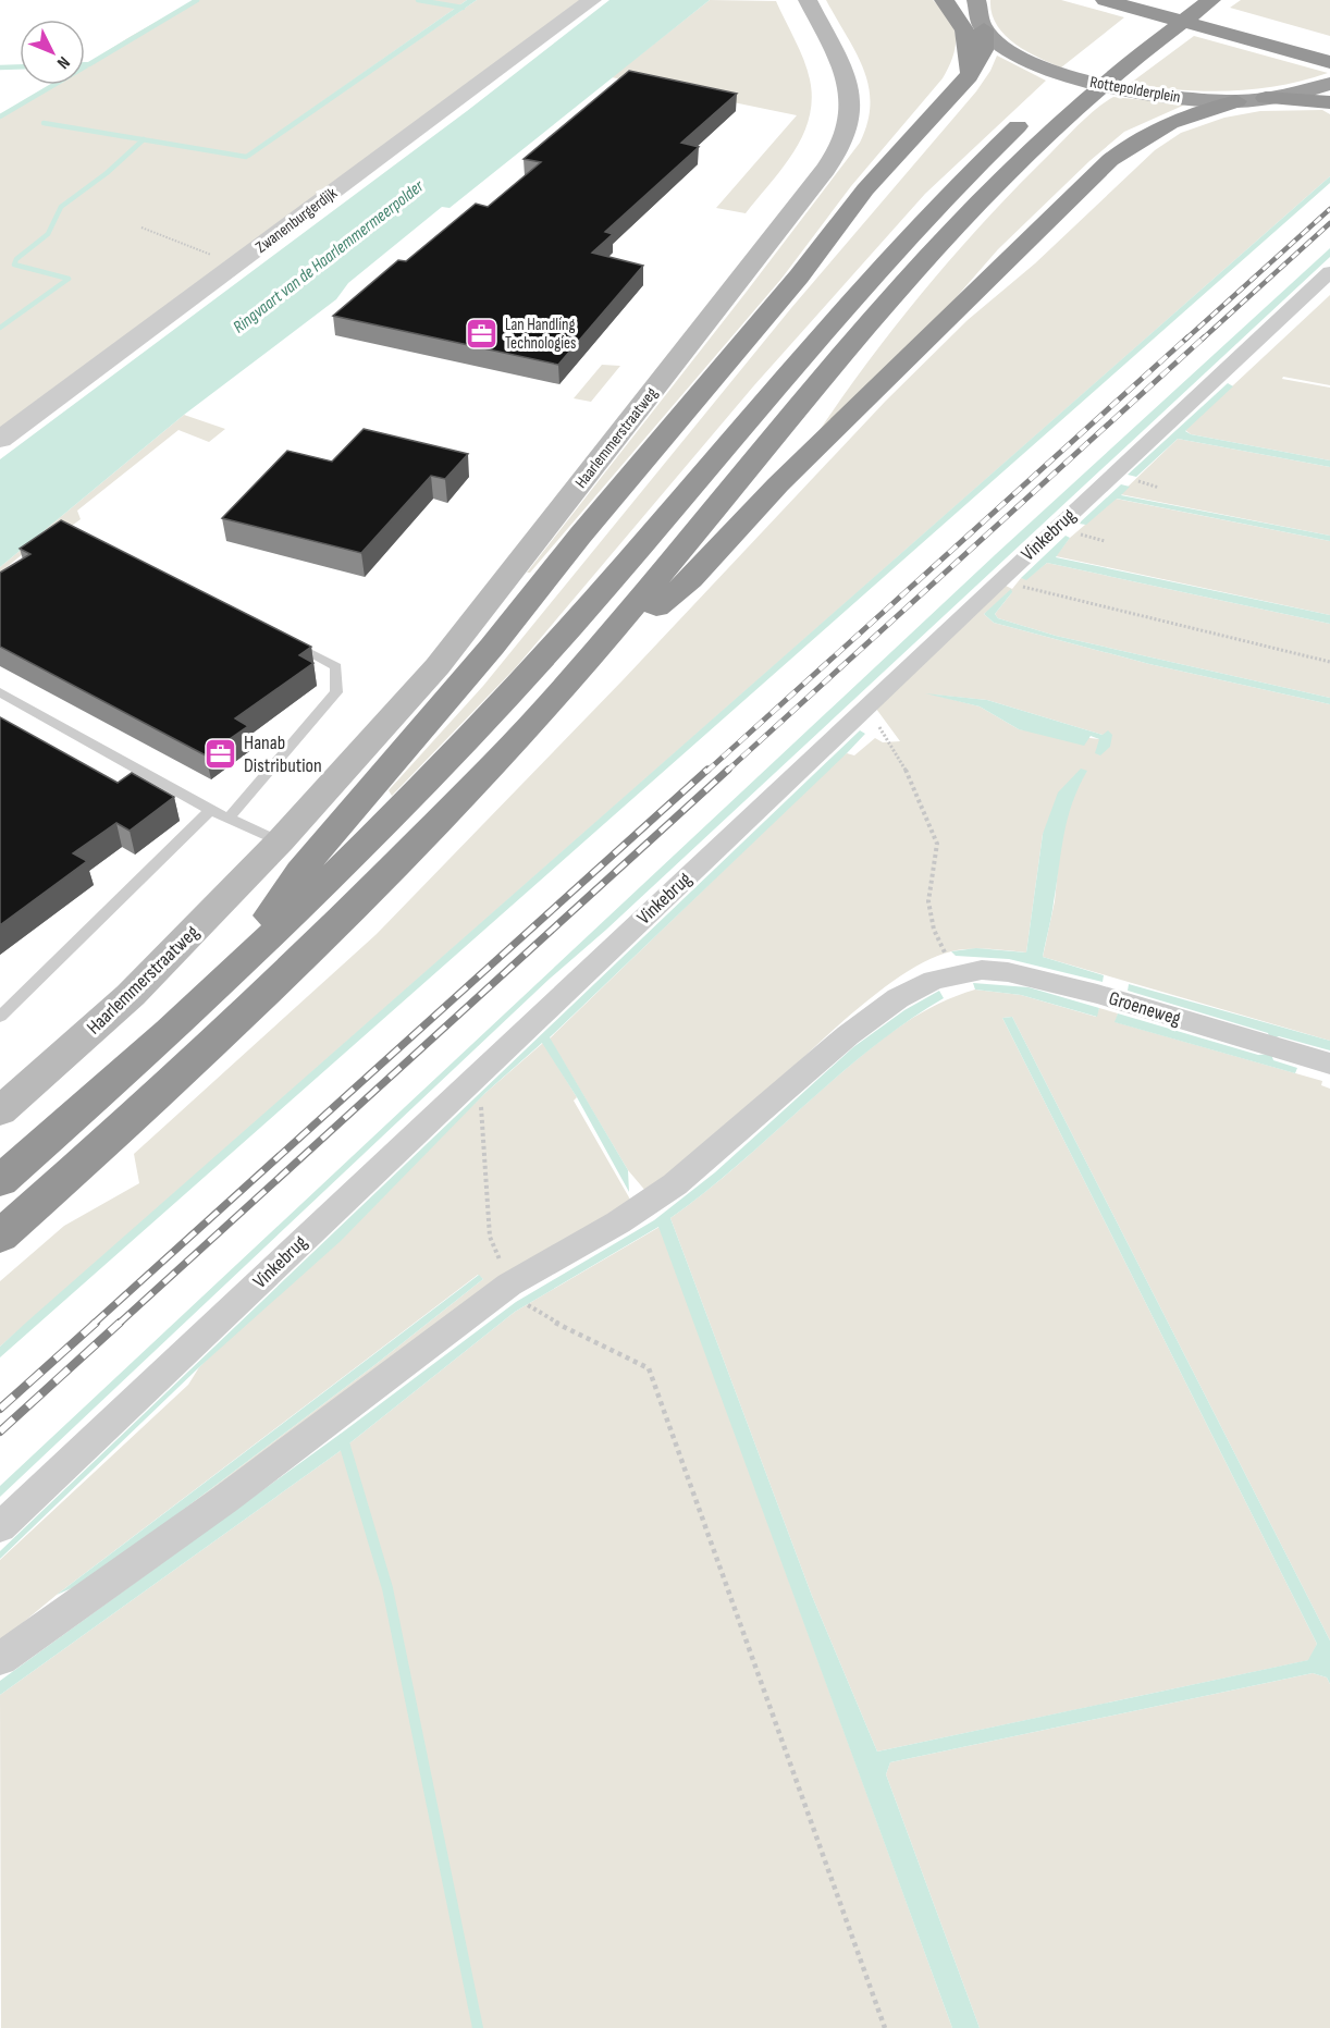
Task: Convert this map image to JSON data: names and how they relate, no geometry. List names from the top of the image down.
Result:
{
  "streets": {
    "highway": ["Rottepolderplein"],
    "main road": ["Haarlemmerstraatweg"],
    "street": ["Zwanenburgerdijk", "Vinkebrug", "Groeneweg"]
  },
  "water": ["Ringvaart van de Haarlemmermeerpolder"],
  "places": {
    "office": ["Lan Handling Technologies", "Hanab Distribution"]
  },
  "north": "bottom right"
}
